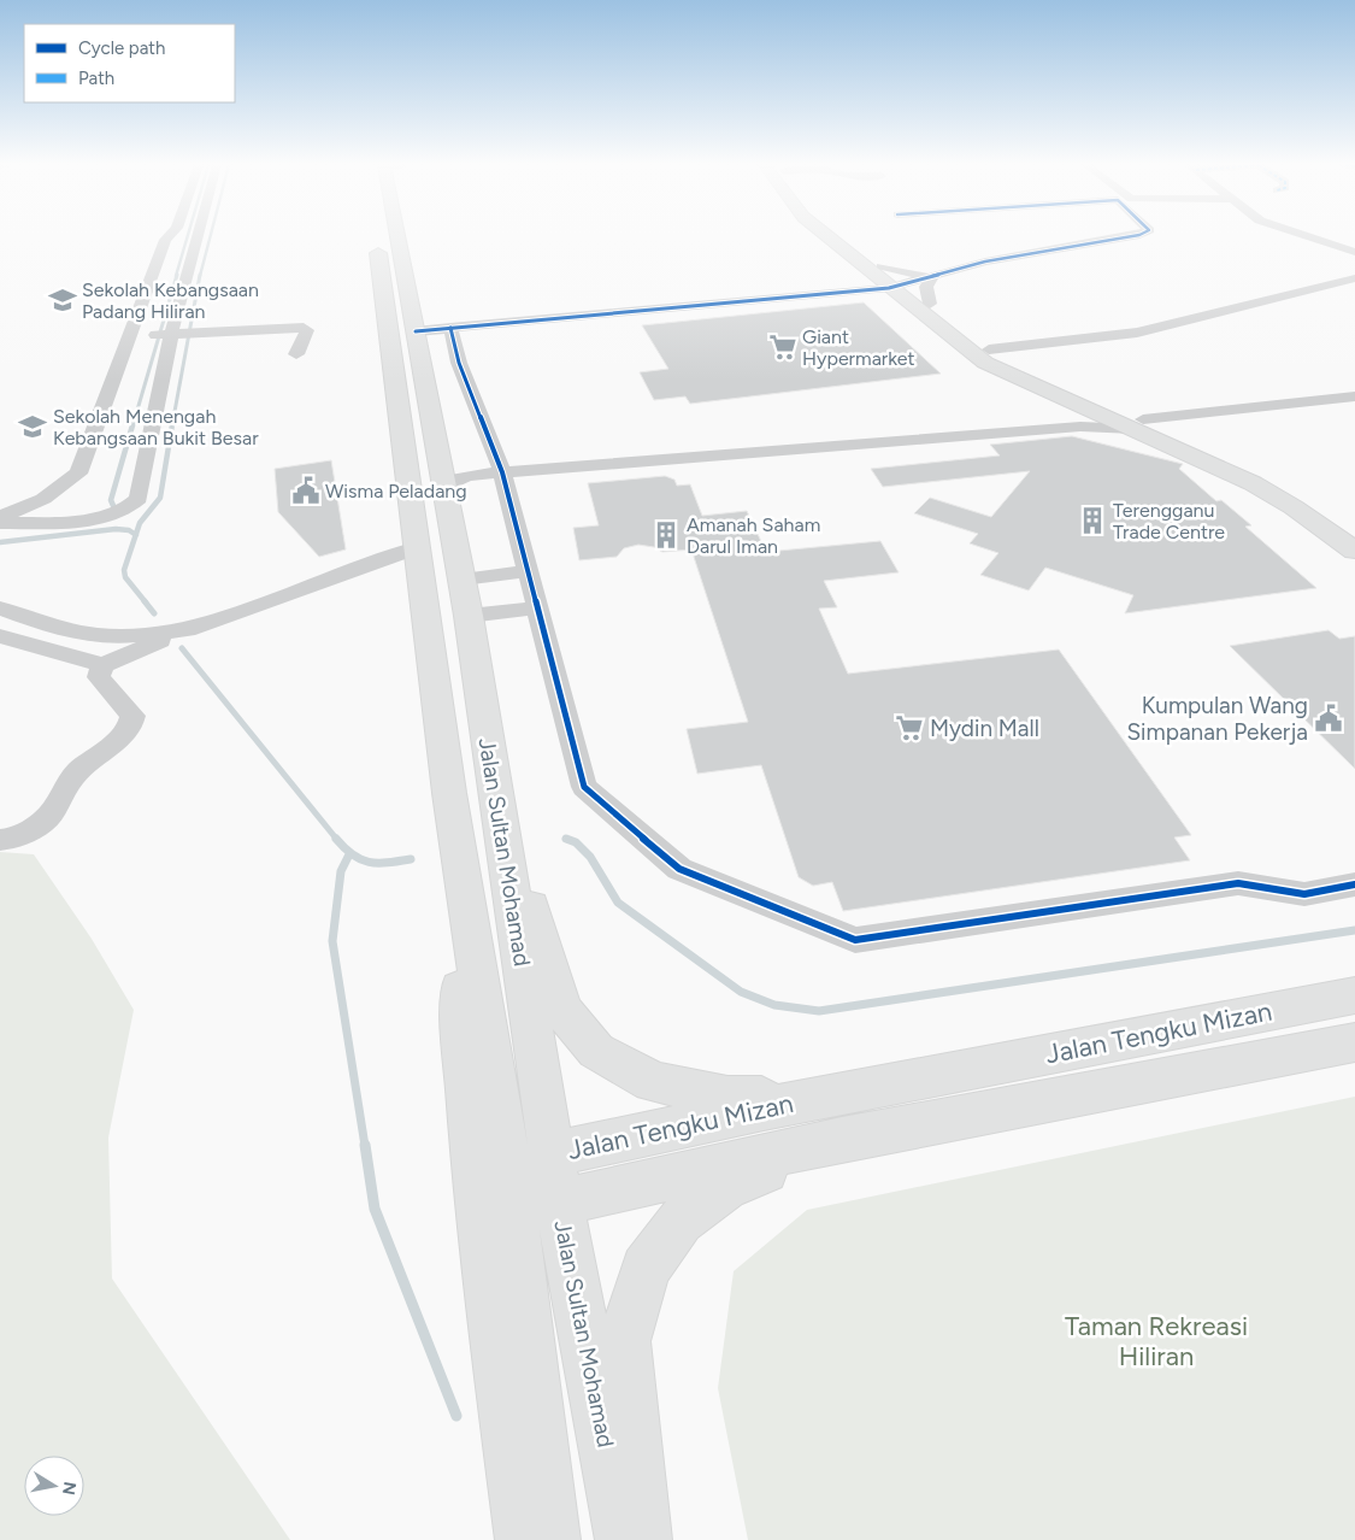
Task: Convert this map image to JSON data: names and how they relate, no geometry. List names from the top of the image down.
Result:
{
  "streets": {
    "main road": ["Jalan Sultan Mohamad", "Jalan Tengku Mizan"]
  },
  "crossings": [
    ["Jalan Sultan Mohamad", "Jalan Tengku Mizan"]
  ],
  "parks": ["Taman Rekreasi Hiliran"],
  "places": {
    "school or university": ["Sekolah Kebangsaan Padang Hiliran", "Sekolah Menengah Kebangsaan Bukit Besar"],
    "supermarket": ["Giant Hypermarket", "Mydin Mall"],
    "public building": ["Wisma Peladang", "Kumpulan Wang Simpanan Pekerja"],
    "building": ["Terengganu Trade Centre", "Amanah Saham Darul Iman"]
  },
  "legend": ["Cycle path", "Path"],
  "north": "right"
}
